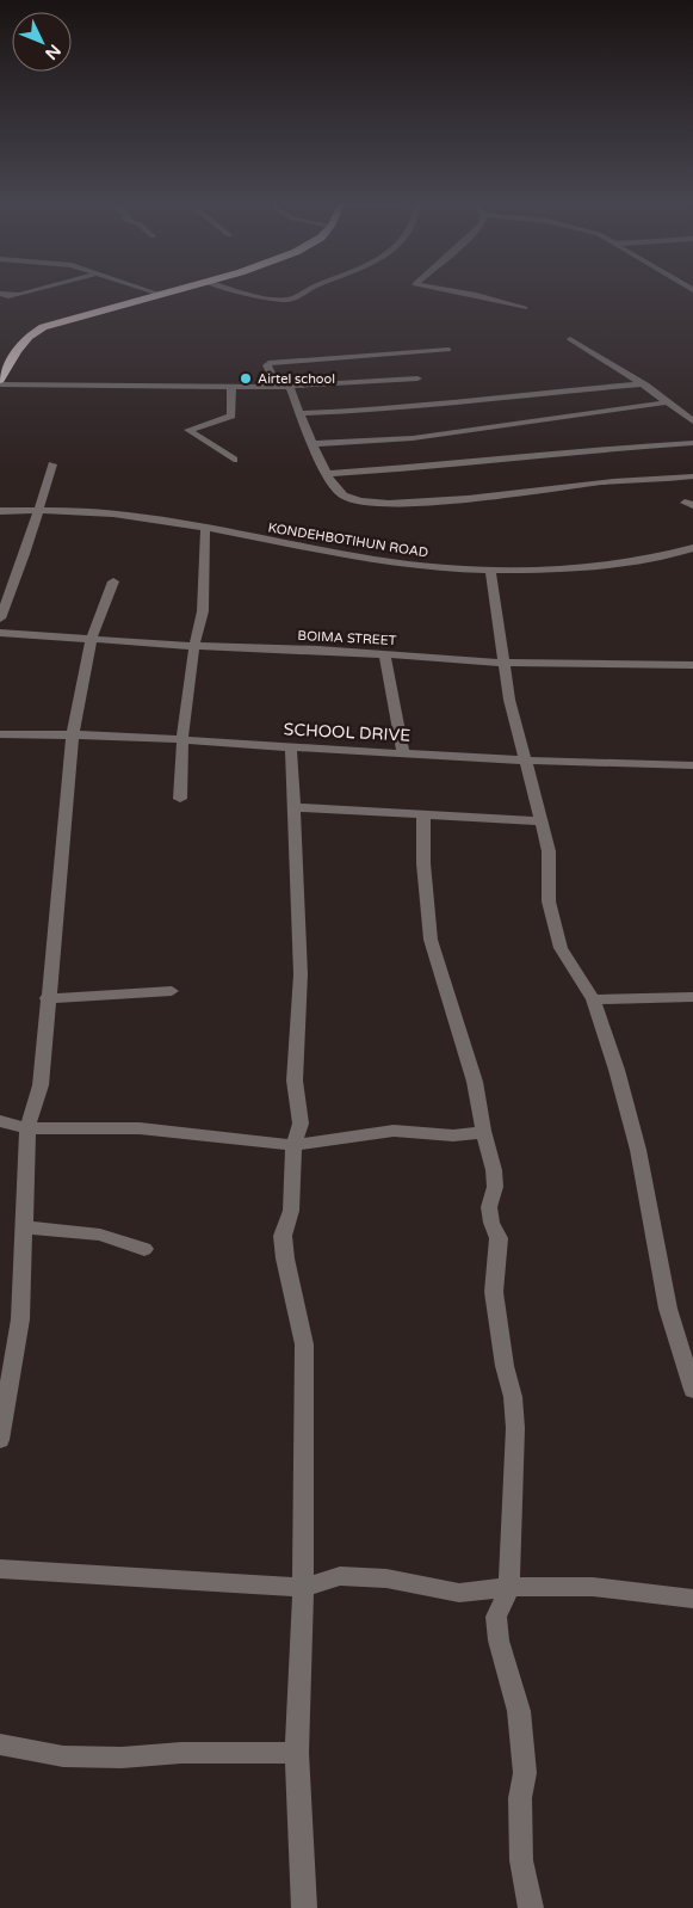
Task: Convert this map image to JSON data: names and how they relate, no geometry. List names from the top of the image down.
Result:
{
  "streets": {
    "street": ["KONDEHBOTIHUN ROAD", "BOIMA STREET", "SCHOOL DRIVE"]
  },
  "places": ["Airtel school"],
  "north": "bottom right"
}
